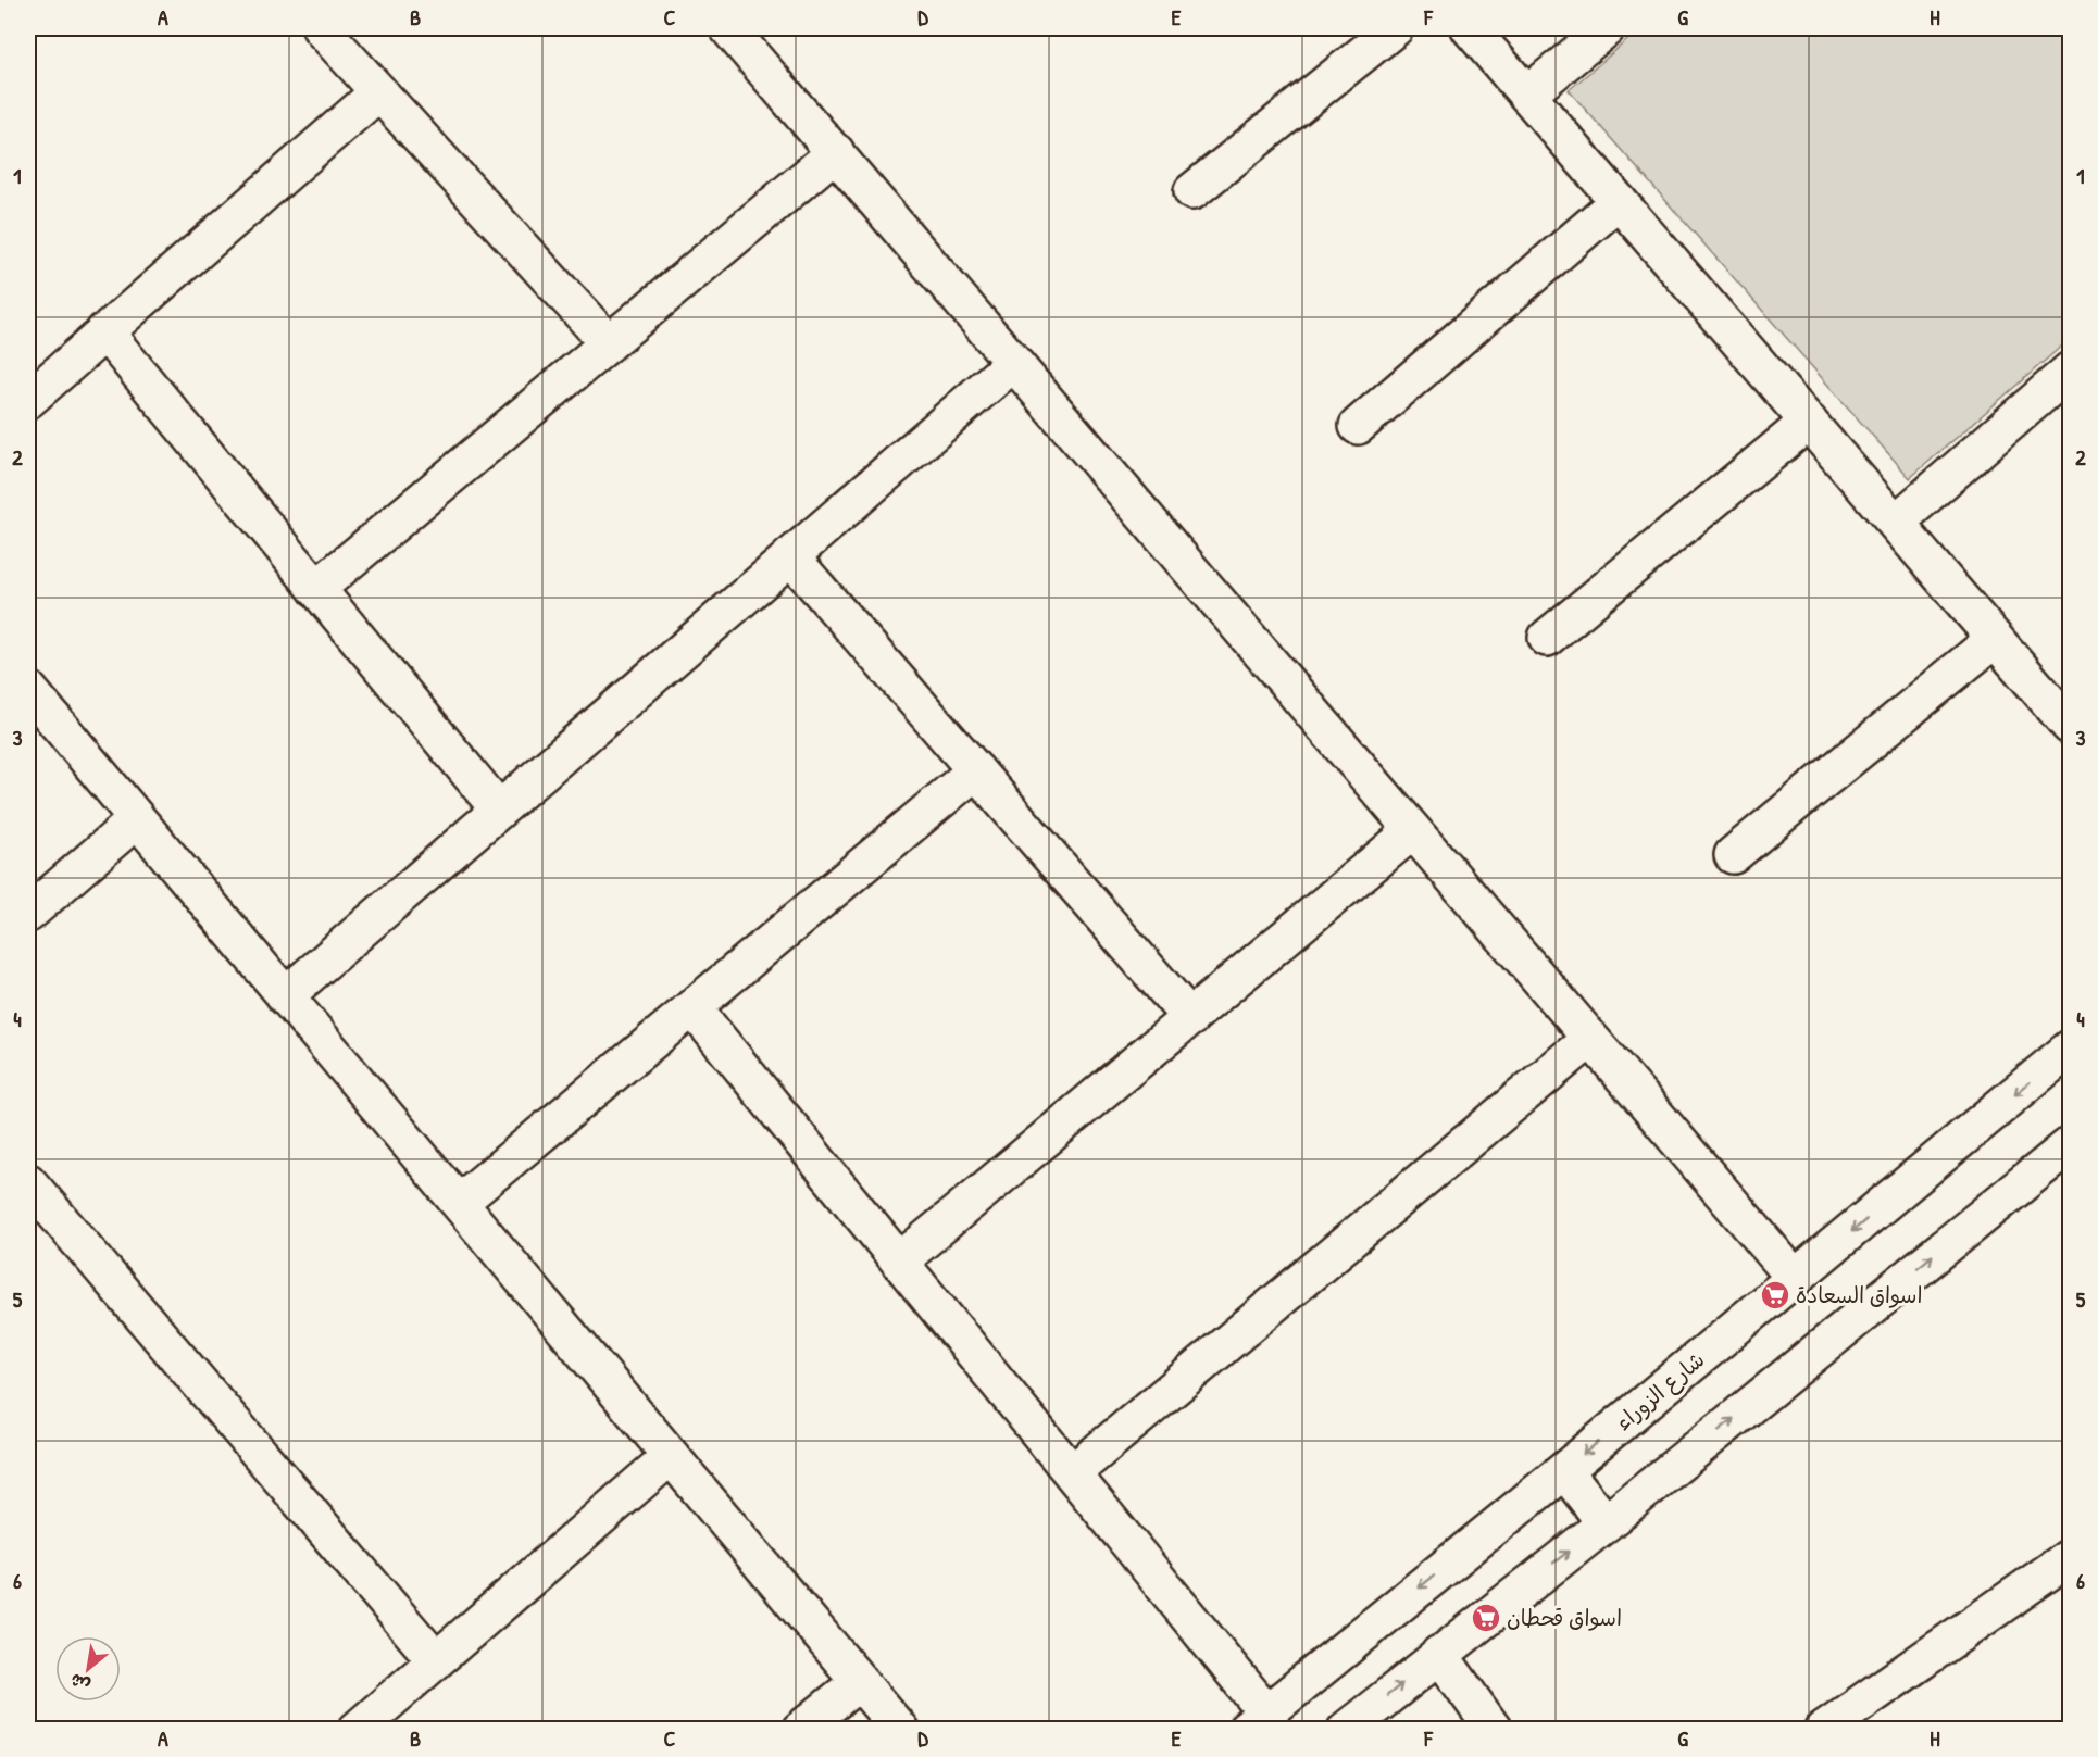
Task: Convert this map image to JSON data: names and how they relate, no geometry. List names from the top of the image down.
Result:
{
  "streets": {
    "street": ["شارع الزوراء"]
  },
  "places": {
    "supermarket": ["اسواق السعادة", "اسواق قحطان"]
  },
  "north": "bottom left",
  "grid": {
    "columns": [
      "A",
      "B",
      "C",
      "D",
      "E",
      "F",
      "G",
      "H"
    ],
    "rows": [
      "1",
      "2",
      "3",
      "4",
      "5",
      "6"
    ]
  }
}
